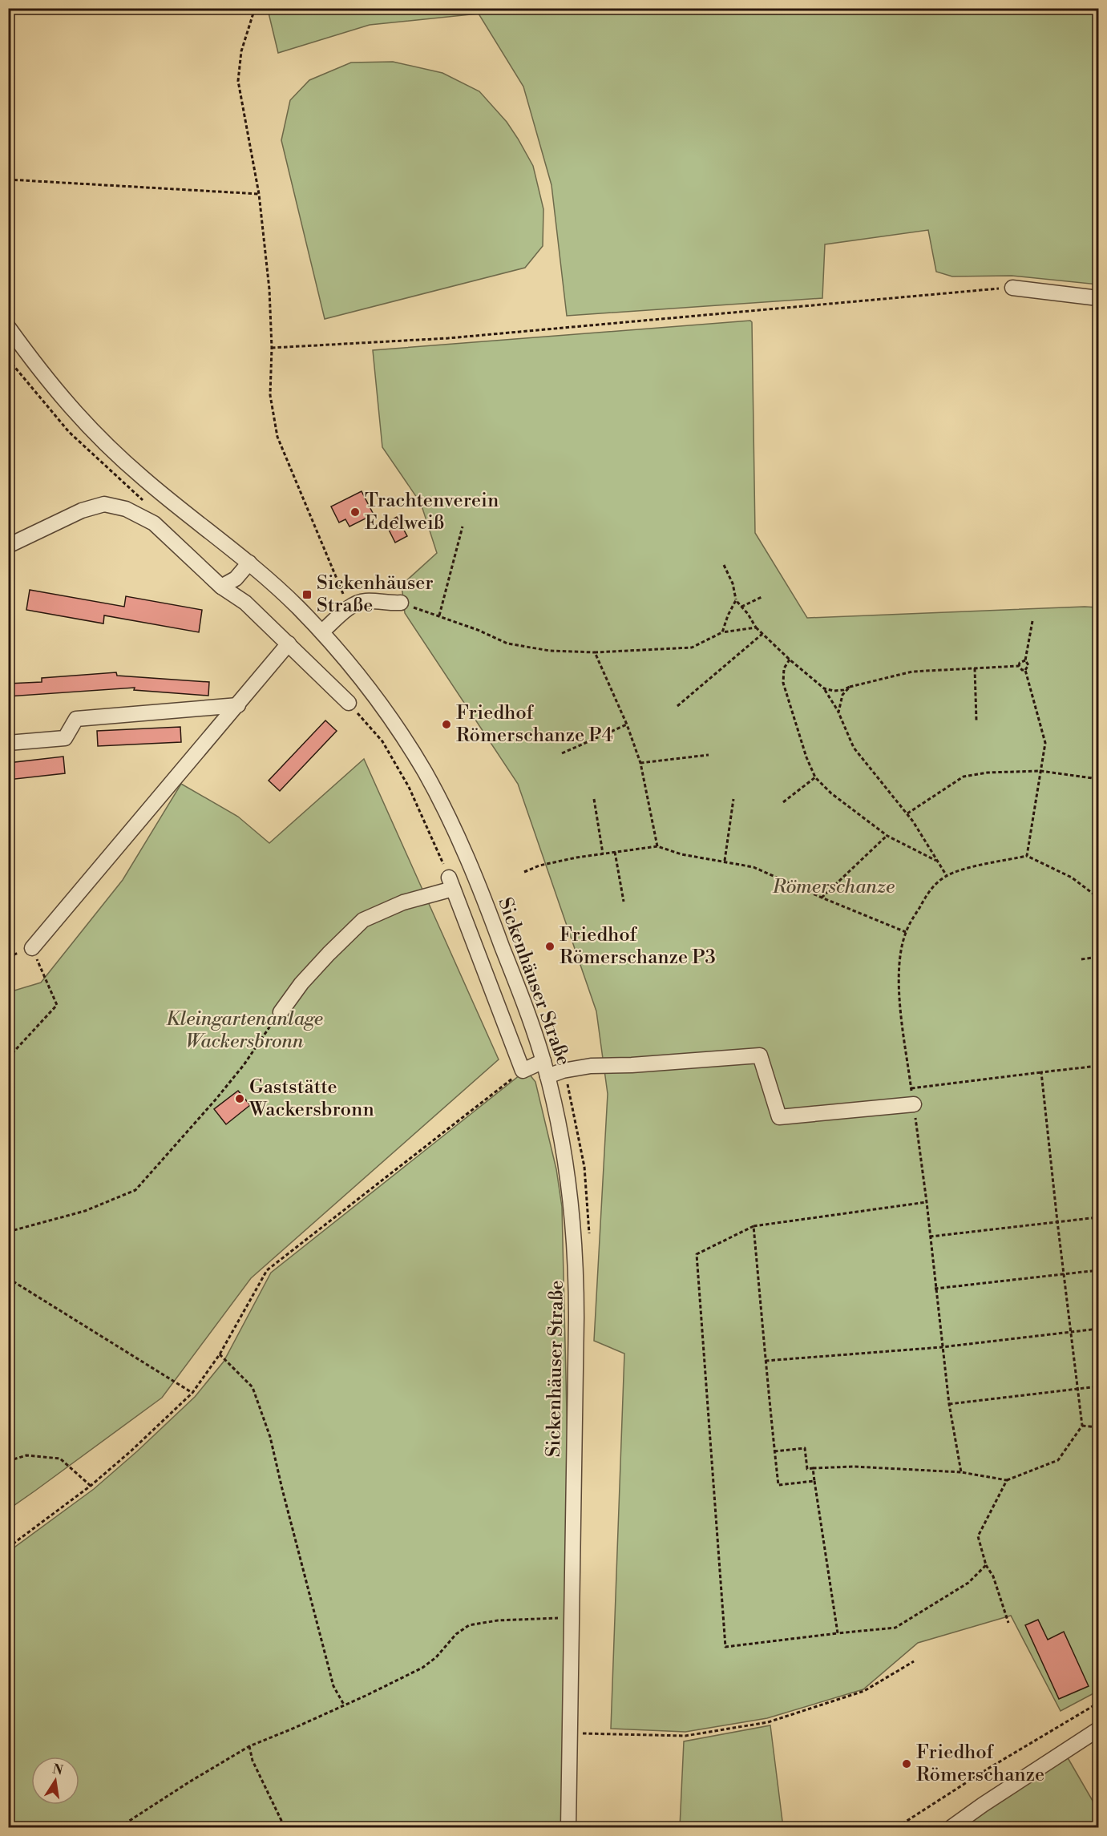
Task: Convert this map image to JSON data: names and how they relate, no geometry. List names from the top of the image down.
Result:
{
  "streets": {
    "street": ["Sickenhäuser Straße"]
  },
  "parks": ["Römerschanze", "Kleingartenanlage Wackersbronn"],
  "places": {
    "other": [
      "Trachtenverein Edelweiß",
      "Friedhof Römerschanze P4",
      "Friedhof Römerschanze P3",
      "Gaststätte Wackersbronn",
      "Friedhof Römerschanze"
    ],
    "transit": ["Sickenhäuser Straße"]
  },
  "north": "top"
}
